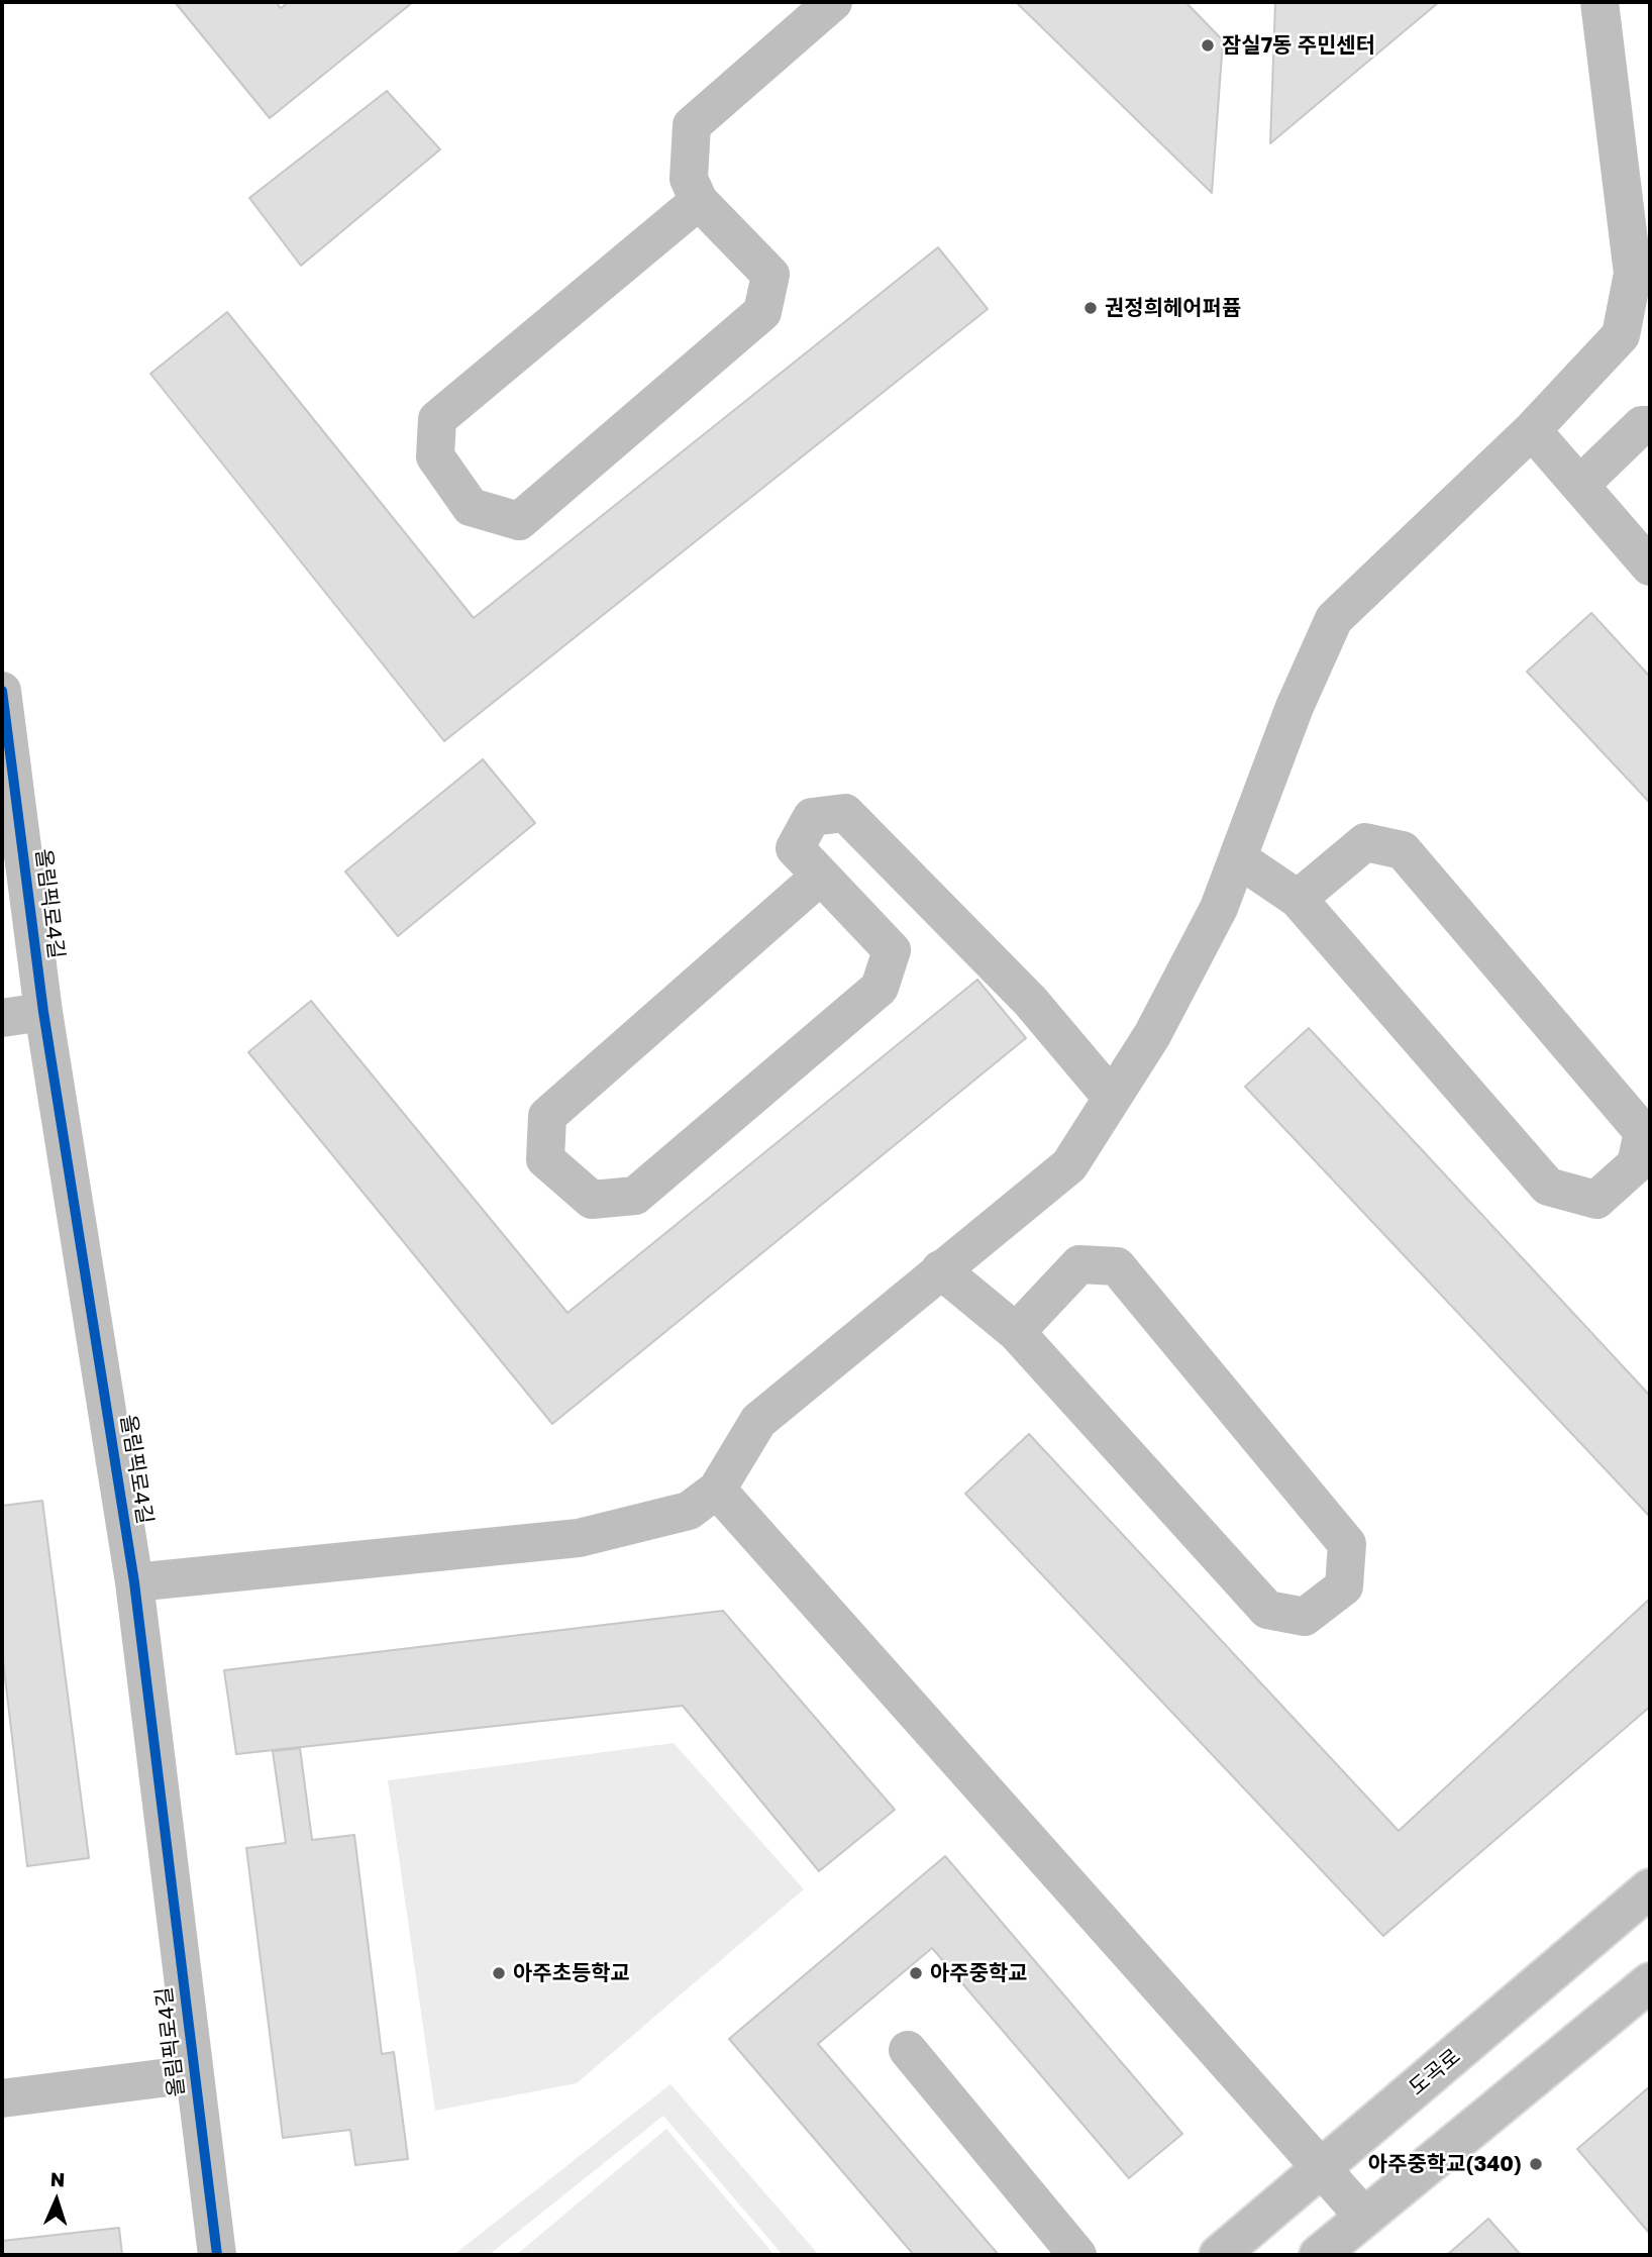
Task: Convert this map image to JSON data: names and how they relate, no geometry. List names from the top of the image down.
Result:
{
  "streets": {
    "street": ["올림픽로4길", "도곡로"]
  },
  "places": [
    "잠실7동 주민센터",
    "권정희헤어퍼퓸",
    "아주초등학교",
    "아주중학교",
    "아주중학교(340)"
  ],
  "north": "top"
}
